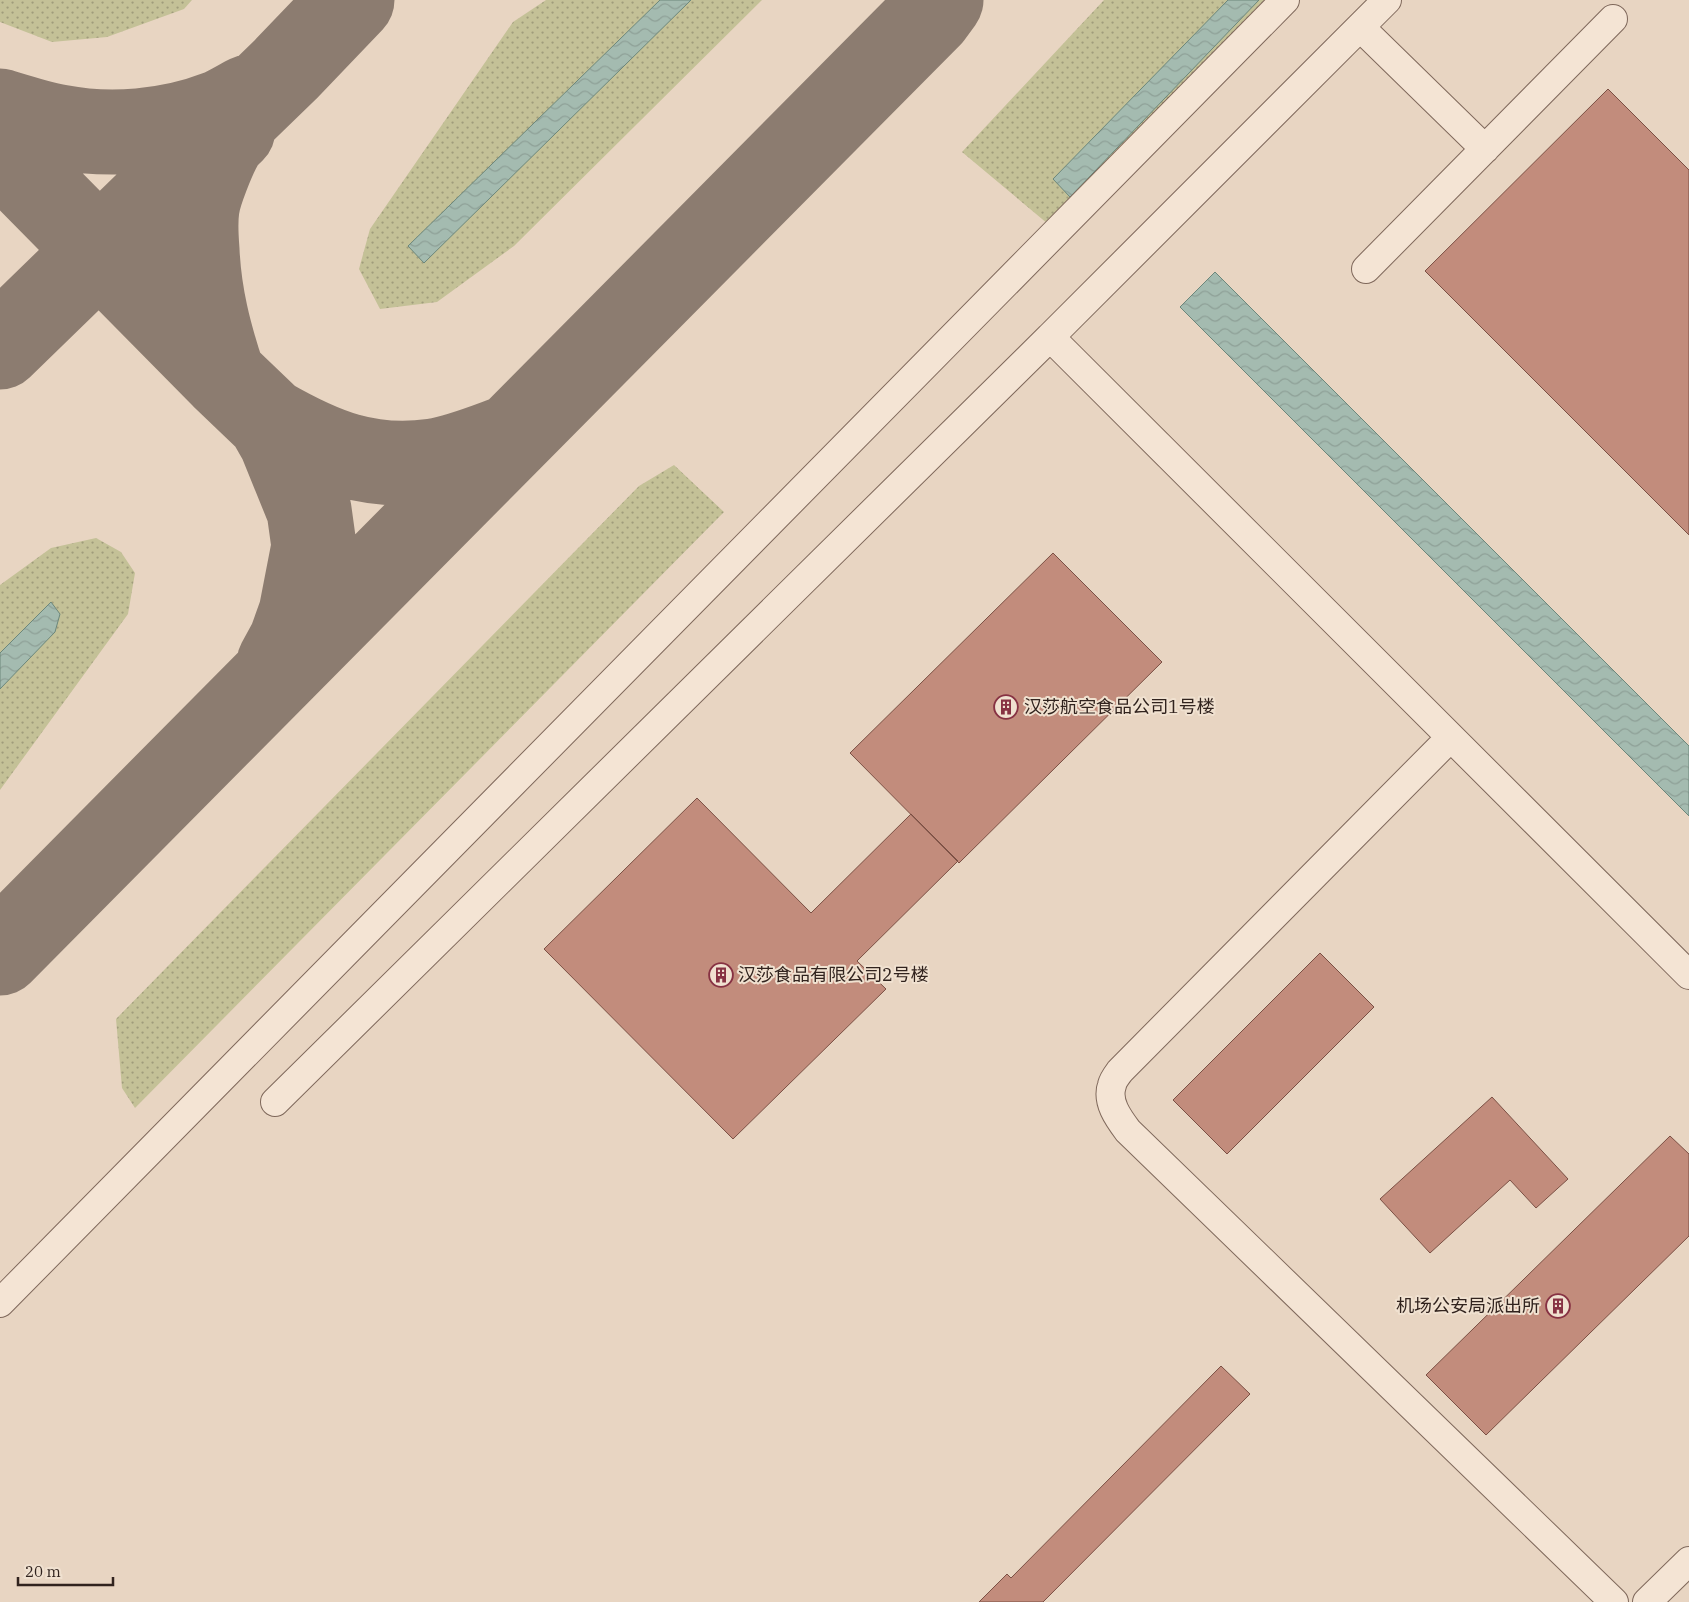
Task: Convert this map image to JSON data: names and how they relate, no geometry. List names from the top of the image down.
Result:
{
  "places": {
    "building": ["汉莎航空食品公司1号楼", "汉莎食品有限公司2号楼", "机场公安局派出所"]
  },
  "scale_bar": "20 m"
}
